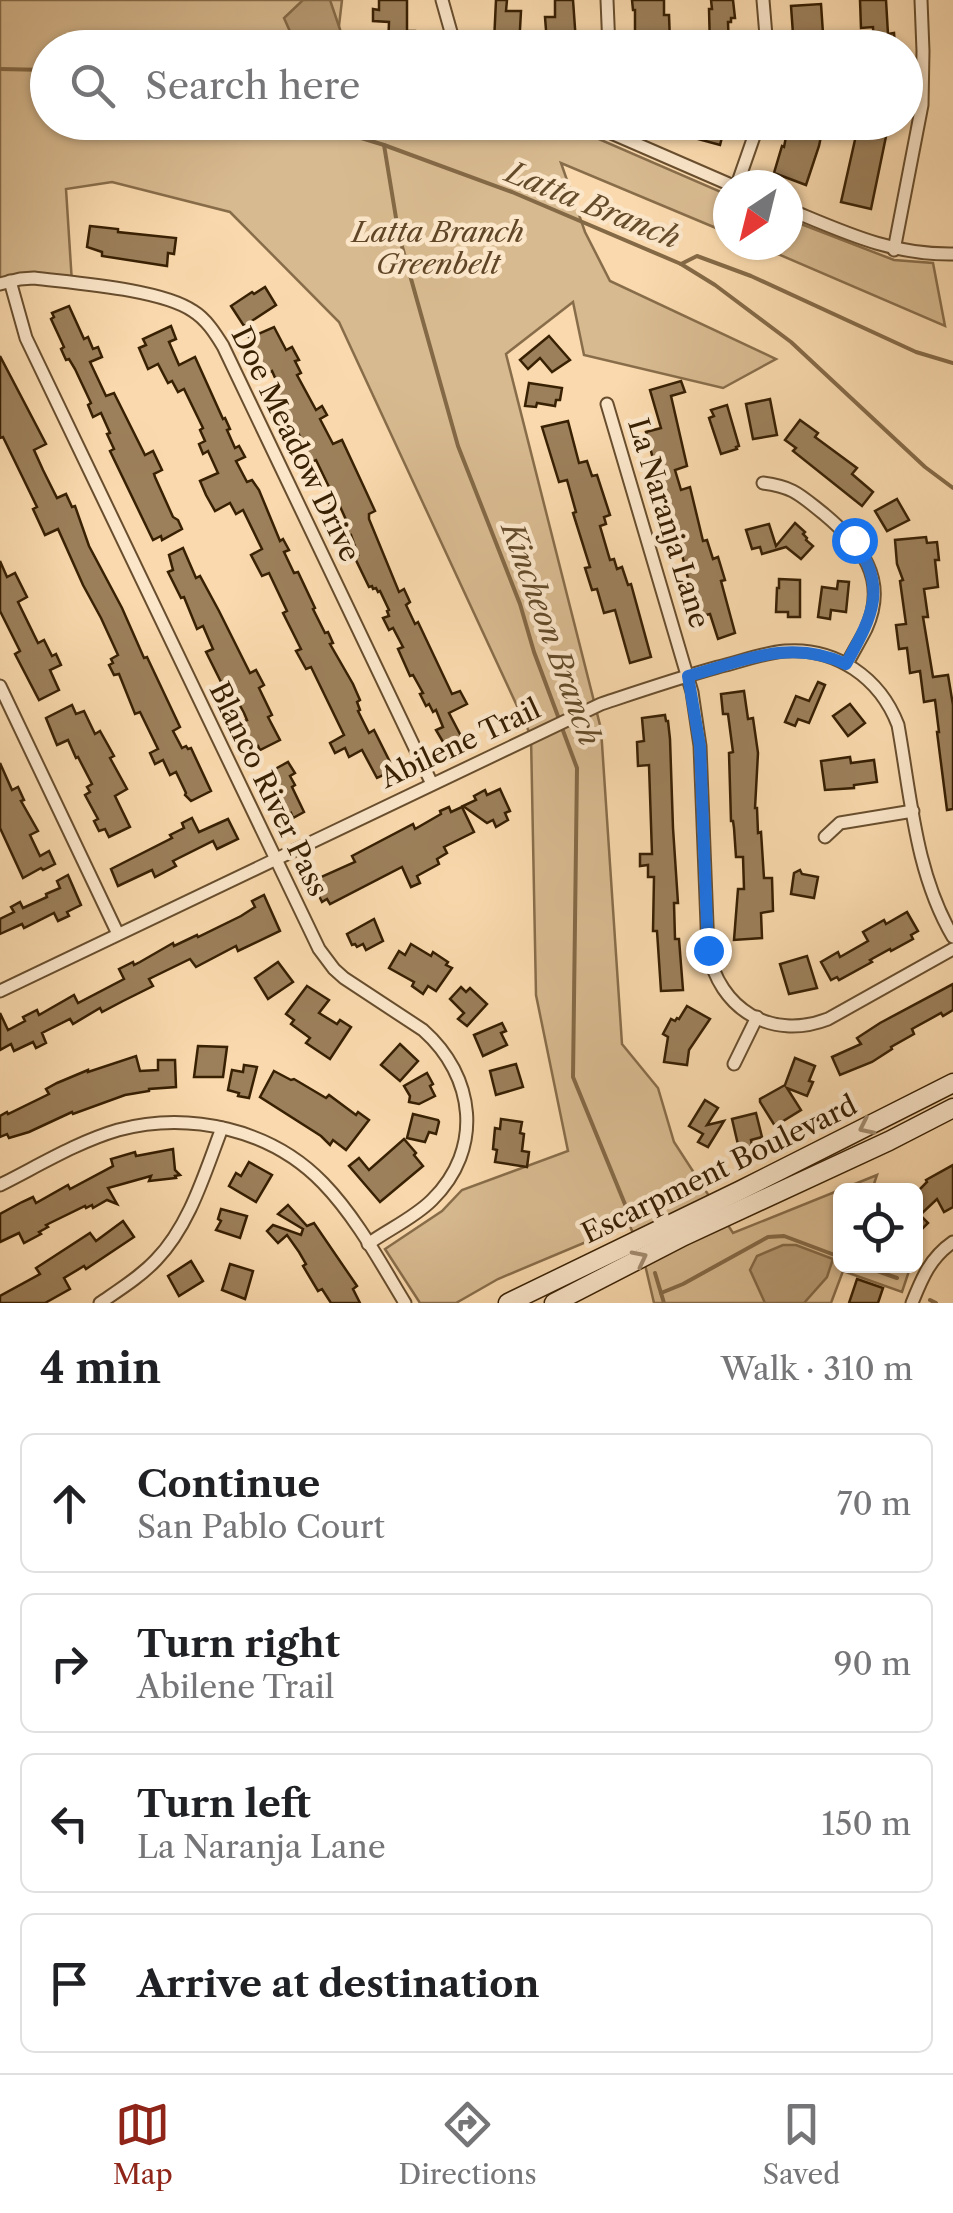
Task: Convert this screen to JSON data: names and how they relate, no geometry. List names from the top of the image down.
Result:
{
  "streets": {
    "main road": ["Escarpment Boulevard"],
    "street": [
      "Doe Meadow Drive",
      "La Naranja Lane",
      "Abilene Trail",
      "Blanco River Pass"
    ]
  },
  "crossings": [
    ["Doe Meadow Drive", "Abilene Trail"],
    ["Doe Meadow Drive", "Blanco River Pass"],
    ["La Naranja Lane", "Abilene Trail"],
    ["Abilene Trail", "Blanco River Pass"]
  ],
  "water": ["Latta Branch", "Kincheon Branch"],
  "parks": ["Latta Branch Greenbelt"],
  "north": "bottom left",
  "page": {
    "search": "Search here",
    "heading": ["4 min", "Walk · 310 m"],
    "list": [
      ["Continue", "San Pablo Court", "70 m"],
      ["Turn right", "Abilene Trail", "90 m"],
      ["Turn left", "La Naranja Lane", "150 m"],
      "Arrive at destination"
    ],
    "nav": ["Map", "Directions", "Saved"]
  }
}
